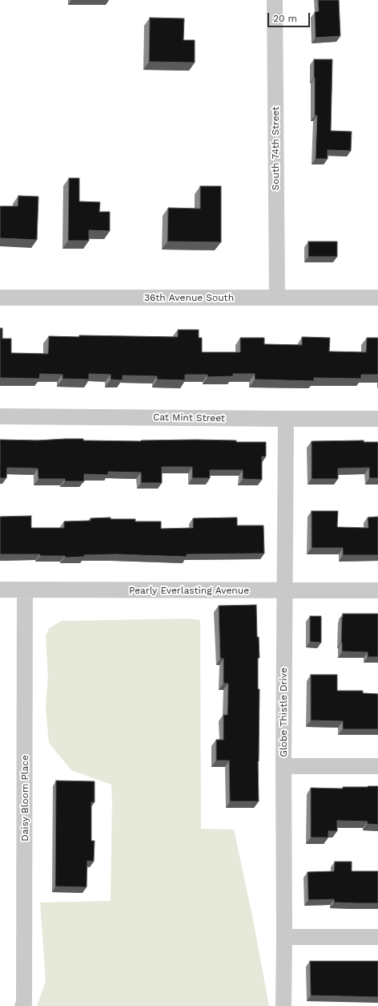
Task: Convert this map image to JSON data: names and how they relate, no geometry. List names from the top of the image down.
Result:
{
  "streets": {
    "street": [
      "South 74th Street",
      "36th Avenue South",
      "Cat Mint Street",
      "Pearly Everlasting Avenue",
      "Globe Thistle Drive",
      "Daisy Bloom Place"
    ]
  },
  "crossings": [
    ["South 74th Street", "36th Avenue South"],
    ["Cat Mint Street", "Globe Thistle Drive"],
    ["Pearly Everlasting Avenue", "Globe Thistle Drive"],
    ["Pearly Everlasting Avenue", "Daisy Bloom Place"]
  ],
  "scale_bar": "20 m"
}
